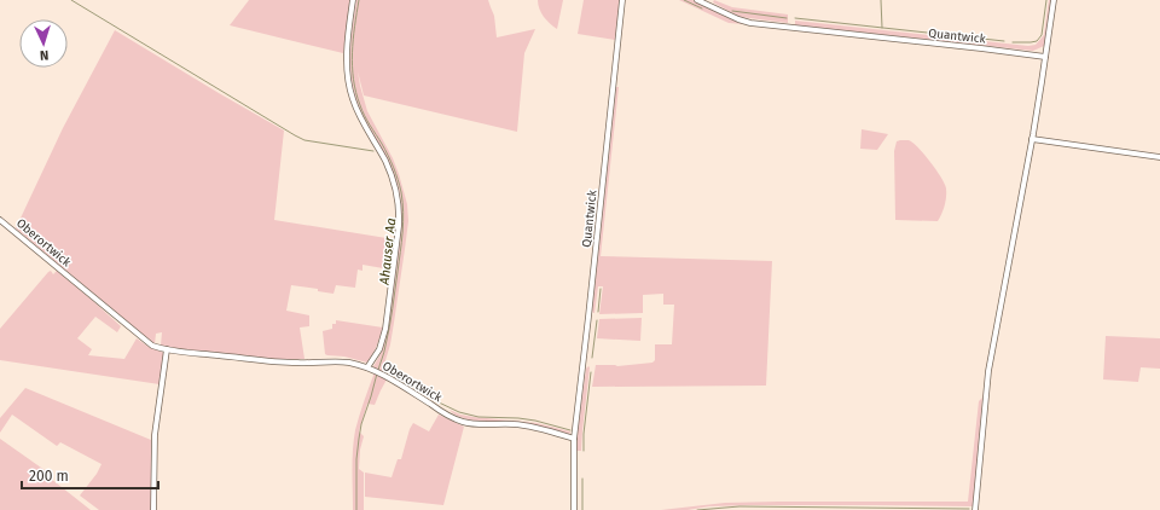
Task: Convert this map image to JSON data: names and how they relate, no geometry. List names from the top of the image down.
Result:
{
  "streets": {
    "street": ["Quantwick", "Oberortwick"]
  },
  "crossings": [
    ["Quantwick", "Oberortwick"]
  ],
  "water": ["Ahauser Aa"],
  "scale_bar": "200 m",
  "north": "bottom"
}
